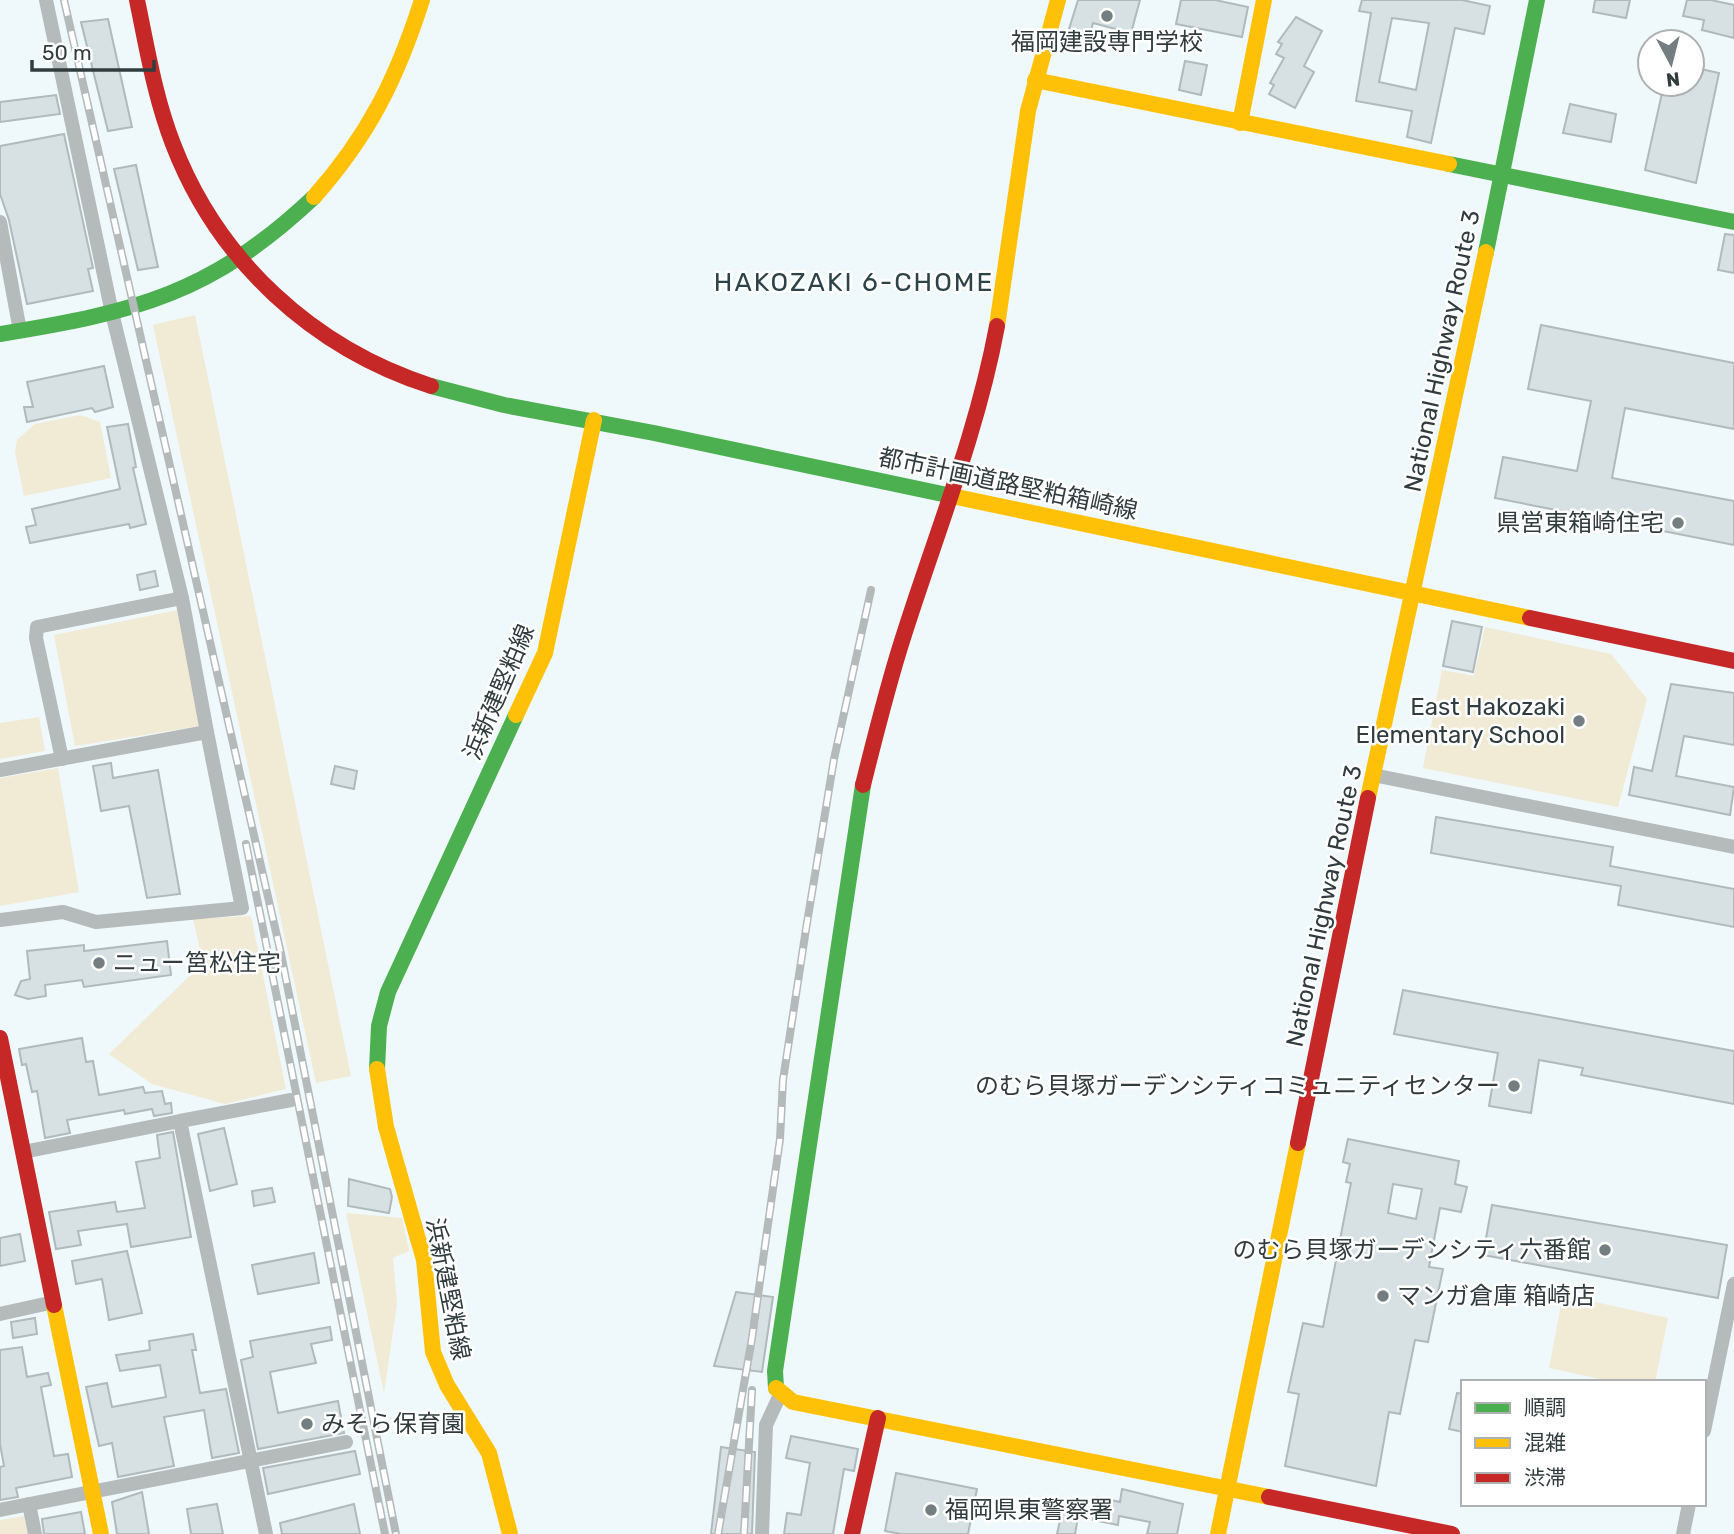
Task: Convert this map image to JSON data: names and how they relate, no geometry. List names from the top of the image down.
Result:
{
  "streets": {
    "main road": ["National Highway Route 3", "都市計画道路堅粕箱崎線", "浜新建堅粕線"]
  },
  "crossings": [
    ["National Highway Route 3", "都市計画道路堅粕箱崎線"],
    ["都市計画道路堅粕箱崎線", "浜新建堅粕線"]
  ],
  "districts": ["HAKOZAKI 6-CHOME"],
  "places": [
    "福岡建設専門学校",
    "県営東箱崎住宅",
    "East Hakozaki Elementary School",
    "ニュー筥松住宅",
    "のむら貝塚ガーデンシティコミュニティセンター",
    "のむら貝塚ガーデンシティ六番館",
    "マンガ倉庫 箱崎店",
    "みそら保育園",
    "福岡県東警察署"
  ],
  "legend": ["順調", "混雑", "渋滞"],
  "scale_bar": "50 m",
  "north": "bottom"
}
